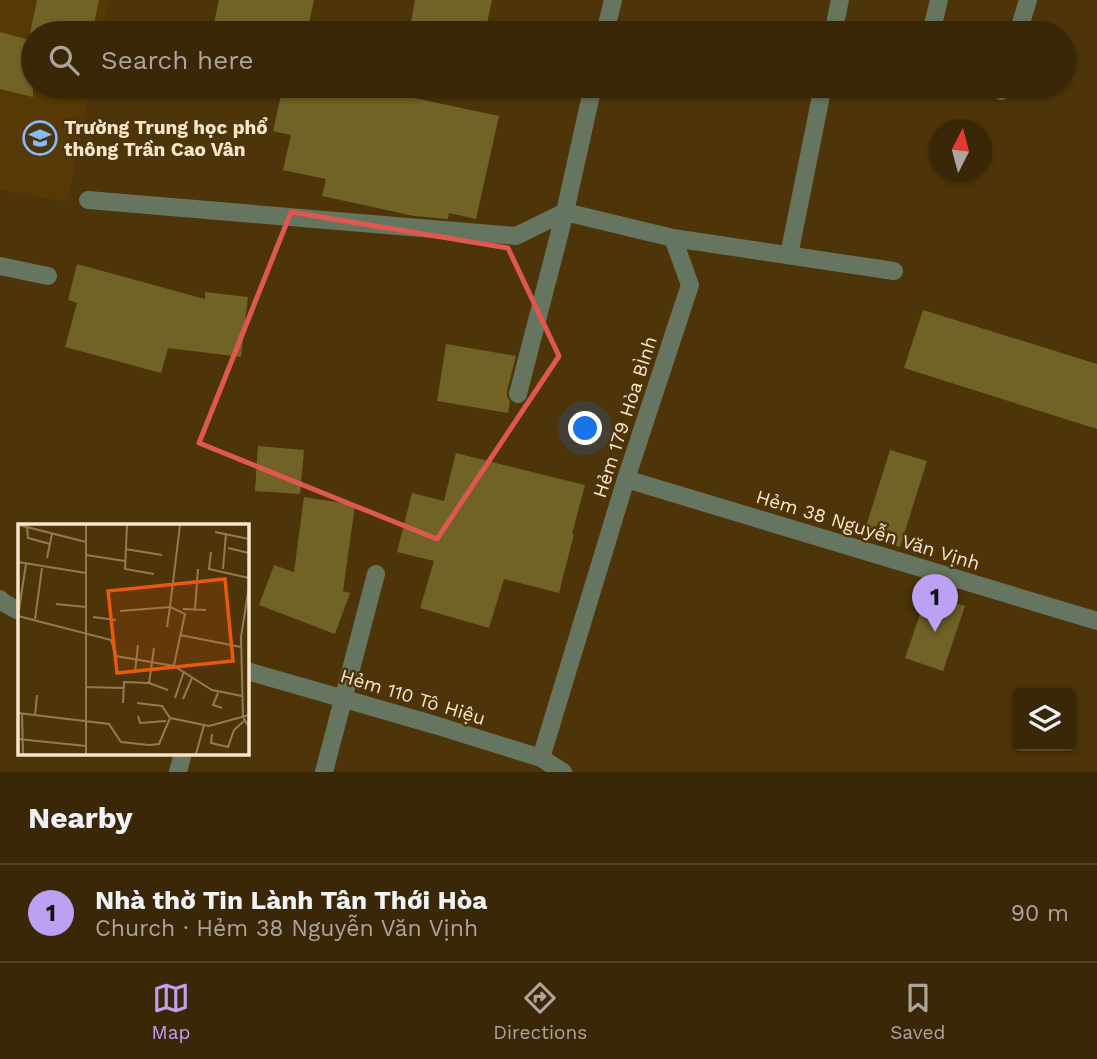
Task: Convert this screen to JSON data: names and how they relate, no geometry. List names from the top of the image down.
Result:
{
  "streets": {
    "street": ["Hẻm 179 Hòa BÌnh", "Hẻm 38 Nguyễn Văn Vịnh", "Hẻm 110 Tô Hiệu"]
  },
  "crossings": [
    ["Hẻm 179 Hòa BÌnh", "Hẻm 38 Nguyễn Văn Vịnh"],
    ["Hẻm 179 Hòa BÌnh", "Hẻm 110 Tô Hiệu"]
  ],
  "places": {
    "school or university": ["Trường Trung học phổ thông Trần Cao Vân"]
  },
  "north": "top",
  "page": {
    "search": "Search here",
    "pins": "1",
    "heading": "Nearby",
    "list": [
      {
        "mark": "1",
        "name": "Nhà thờ Tin Lành Tân Thới Hòa",
        "note": "Church · Hẻm 38 Nguyễn Văn Vịnh",
        "value": "90 m"
      }
    ],
    "nav": ["Map", "Directions", "Saved"]
  }
}
